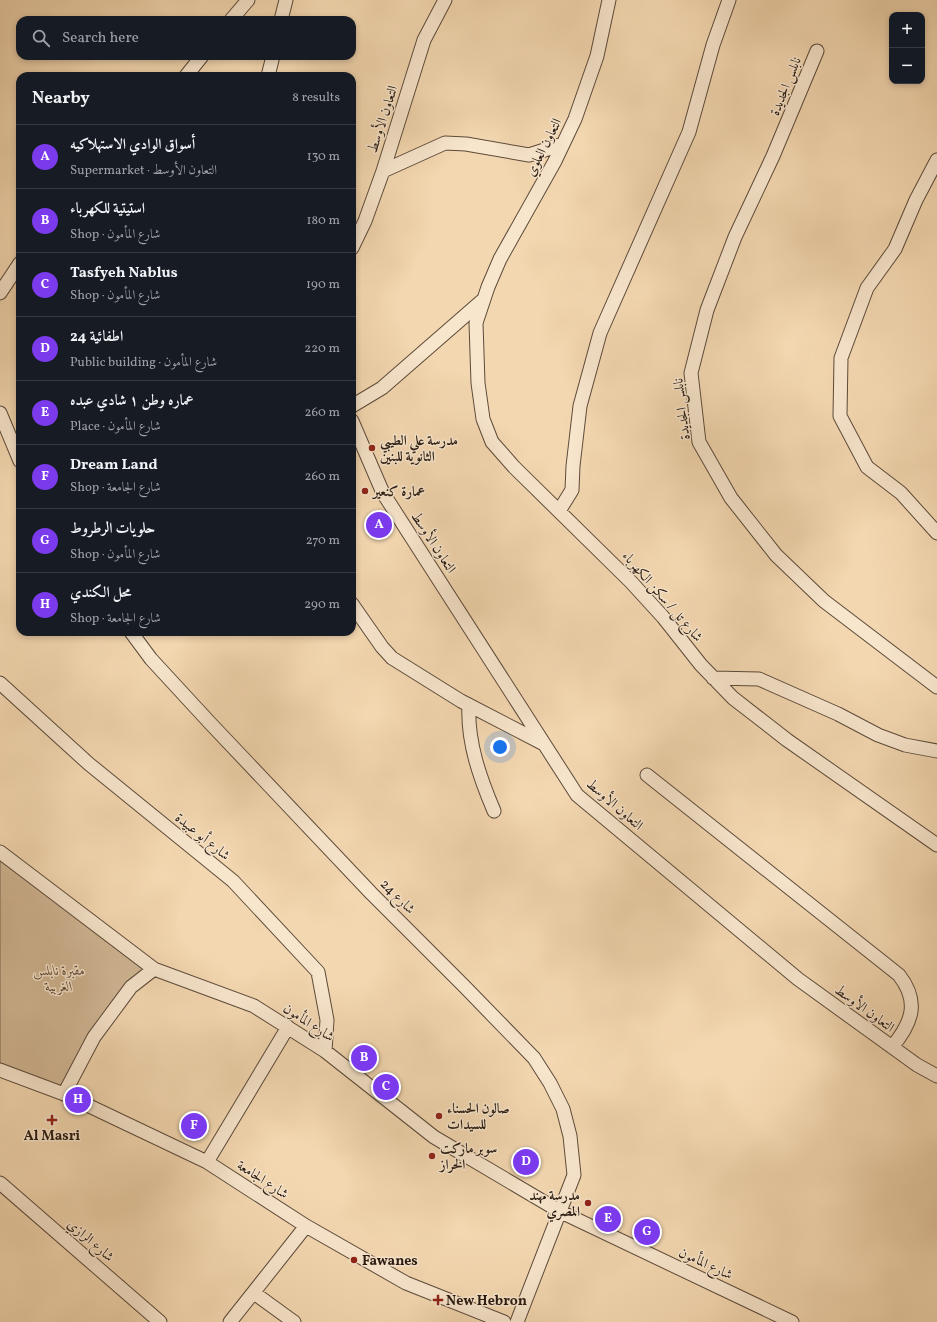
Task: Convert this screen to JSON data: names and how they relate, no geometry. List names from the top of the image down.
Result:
{
  "streets": {
    "street": [
      "نابلس الجديدة",
      "التعاون الأوسط",
      "التعاون العلوي",
      "شارع تل / سكن الكهرباء",
      "شارع أبو عبيدة",
      "شارع 24",
      "شارع المأمون",
      "شارع الجامعة",
      "شارع الرازي"
    ]
  },
  "crossings": [
    ["التعاون العلوي", "شارع تل / سكن الكهرباء"],
    ["شارع أبو عبيدة", "شارع المأمون"],
    ["شارع 24", "شارع المأمون"]
  ],
  "parks": ["مقبرة نابلس الغربية"],
  "places": {
    "other": [
      "مدرسة علي الطيبي الثانوية للبنين",
      "عمارة كنعير",
      "صالون الحسناء للسيدات",
      "سوبر ماركت الخراز",
      "مدرسة مهند المصري",
      "Fawanes"
    ],
    "health": ["Al Masri", "New Hebron"]
  },
  "page": {
    "map_buttons": ["+", "−"],
    "search": "Search here",
    "heading": ["Nearby", "8 results"],
    "list": [
      {
        "mark": "A",
        "name": "أسواق الوادي الاستهلاكيه",
        "note": "Supermarket · التعاون الأوسط",
        "value": "130 m"
      },
      {
        "mark": "B",
        "name": "استيتية للكهرباء",
        "note": "Shop · شارع المأمون",
        "value": "180 m"
      },
      {
        "mark": "C",
        "name": "Tasfyeh Nablus",
        "note": "Shop · شارع المأمون",
        "value": "190 m"
      },
      {
        "mark": "D",
        "name": "اطفائية 24",
        "note": "Public building · شارع المأمون",
        "value": "220 m"
      },
      {
        "mark": "E",
        "name": "عماره وطن ١ شادي عبده",
        "note": "Place · شارع المأمون",
        "value": "260 m"
      },
      {
        "mark": "F",
        "name": "Dream Land",
        "note": "Shop · شارع الجامعة",
        "value": "260 m"
      },
      {
        "mark": "G",
        "name": "حلويات الرطروط",
        "note": "Shop · شارع المأمون",
        "value": "270 m"
      },
      {
        "mark": "H",
        "name": "محل الكندي",
        "note": "Shop · شارع الجامعة",
        "value": "290 m"
      }
    ],
    "pins": [
      "A",
      "B",
      "C",
      "H",
      "F",
      "D",
      "E",
      "G"
    ]
  }
}
